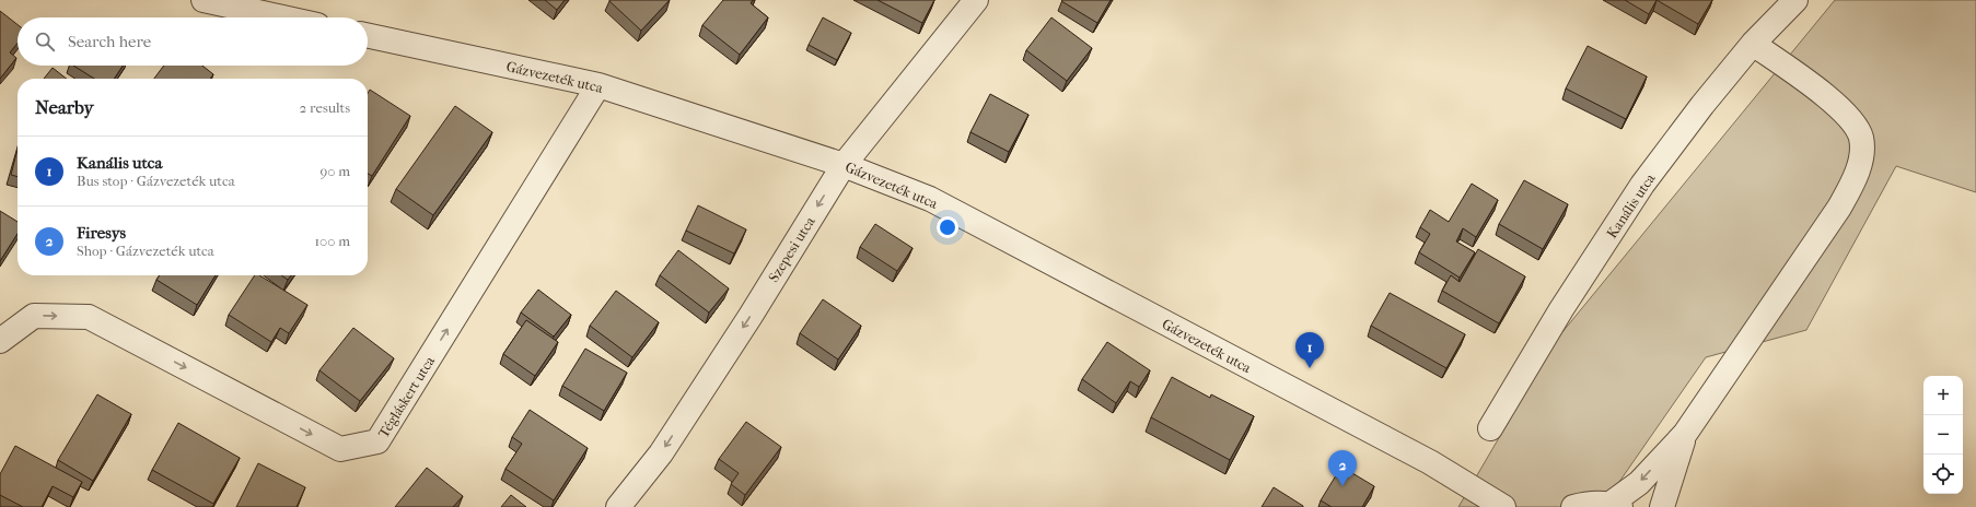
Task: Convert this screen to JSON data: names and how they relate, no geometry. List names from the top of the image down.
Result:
{
  "streets": {
    "street": [
      "Gázvezeték utca",
      "Kanális utca",
      "Szepesi utca",
      "Tégláskert utca"
    ]
  },
  "crossings": [
    ["Gázvezeték utca", "Szepesi utca"],
    ["Gázvezeték utca", "Tégláskert utca"]
  ],
  "one_way": ["Szepesi utca"],
  "page": {
    "search": "Search here",
    "heading": ["Nearby", "2 results"],
    "list": [
      {
        "mark": "1",
        "name": "Kanális utca",
        "note": "Bus stop · Gázvezeték utca",
        "value": "90 m"
      },
      {
        "mark": "2",
        "name": "Firesys",
        "note": "Shop · Gázvezeték utca",
        "value": "100 m"
      }
    ],
    "pins": ["1", "2"],
    "map_buttons": ["+", "−"]
  }
}
